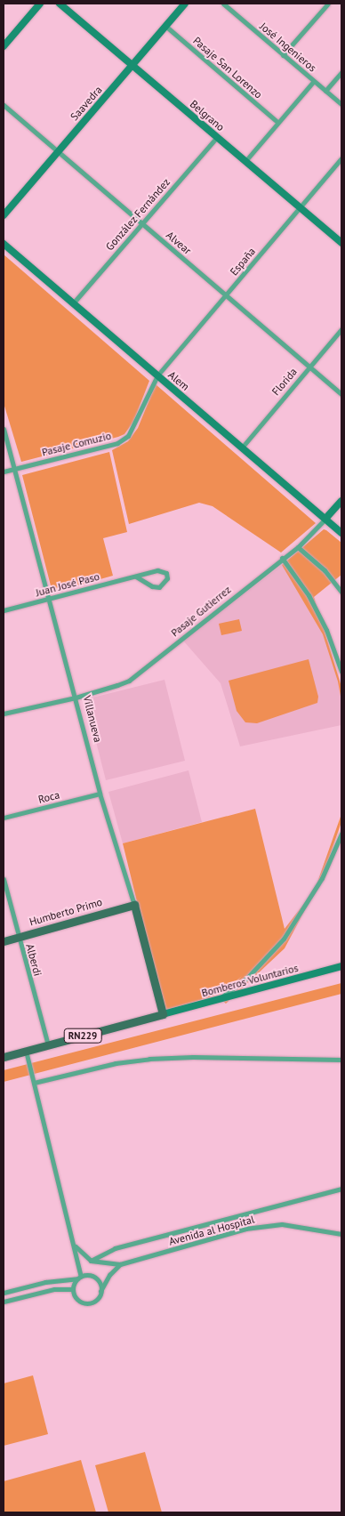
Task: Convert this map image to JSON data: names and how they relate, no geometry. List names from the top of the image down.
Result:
{
  "streets": {
    "main road": [
      "Saavedra",
      "Belgrano",
      "Alem",
      "Villanueva",
      "Humberto Primo",
      "Bomberos Voluntarios",
      "RN229"
    ],
    "street": [
      "José Ingenieros",
      "Pasaje San Lorenzo",
      "González Fernández",
      "Alvear",
      "España",
      "Florida",
      "Pasaje Comuzio",
      "Juan José Paso",
      "Pasaje Gutierrez",
      "Roca",
      "Alberdi",
      "Avenida al Hospital"
    ]
  },
  "crossings": [
    ["Pasaje San Lorenzo", "Saavedra"],
    ["Saavedra", "Belgrano"],
    ["Saavedra", "Alvear"],
    ["Belgrano", "González Fernández"],
    ["Belgrano", "España"],
    ["González Fernández", "Alvear"],
    ["González Fernández", "Alem"],
    ["Alvear", "España"],
    ["Alvear", "Florida"],
    ["España", "Alem"],
    ["España", "Pasaje Comuzio"],
    ["Alem", "Florida"],
    ["Alem", "Pasaje Comuzio"],
    ["Alem", "Pasaje Gutierrez"],
    ["Pasaje Comuzio", "Villanueva"],
    ["Juan José Paso", "Villanueva"],
    ["Pasaje Gutierrez", "Villanueva"],
    ["Villanueva", "Roca"],
    ["Villanueva", "Humberto Primo"],
    ["Villanueva", "Bomberos Voluntarios"],
    ["Villanueva", "RN229"],
    ["Humberto Primo", "Alberdi"],
    ["Alberdi", "RN229"],
    ["Bomberos Voluntarios", "RN229"]
  ]
}
